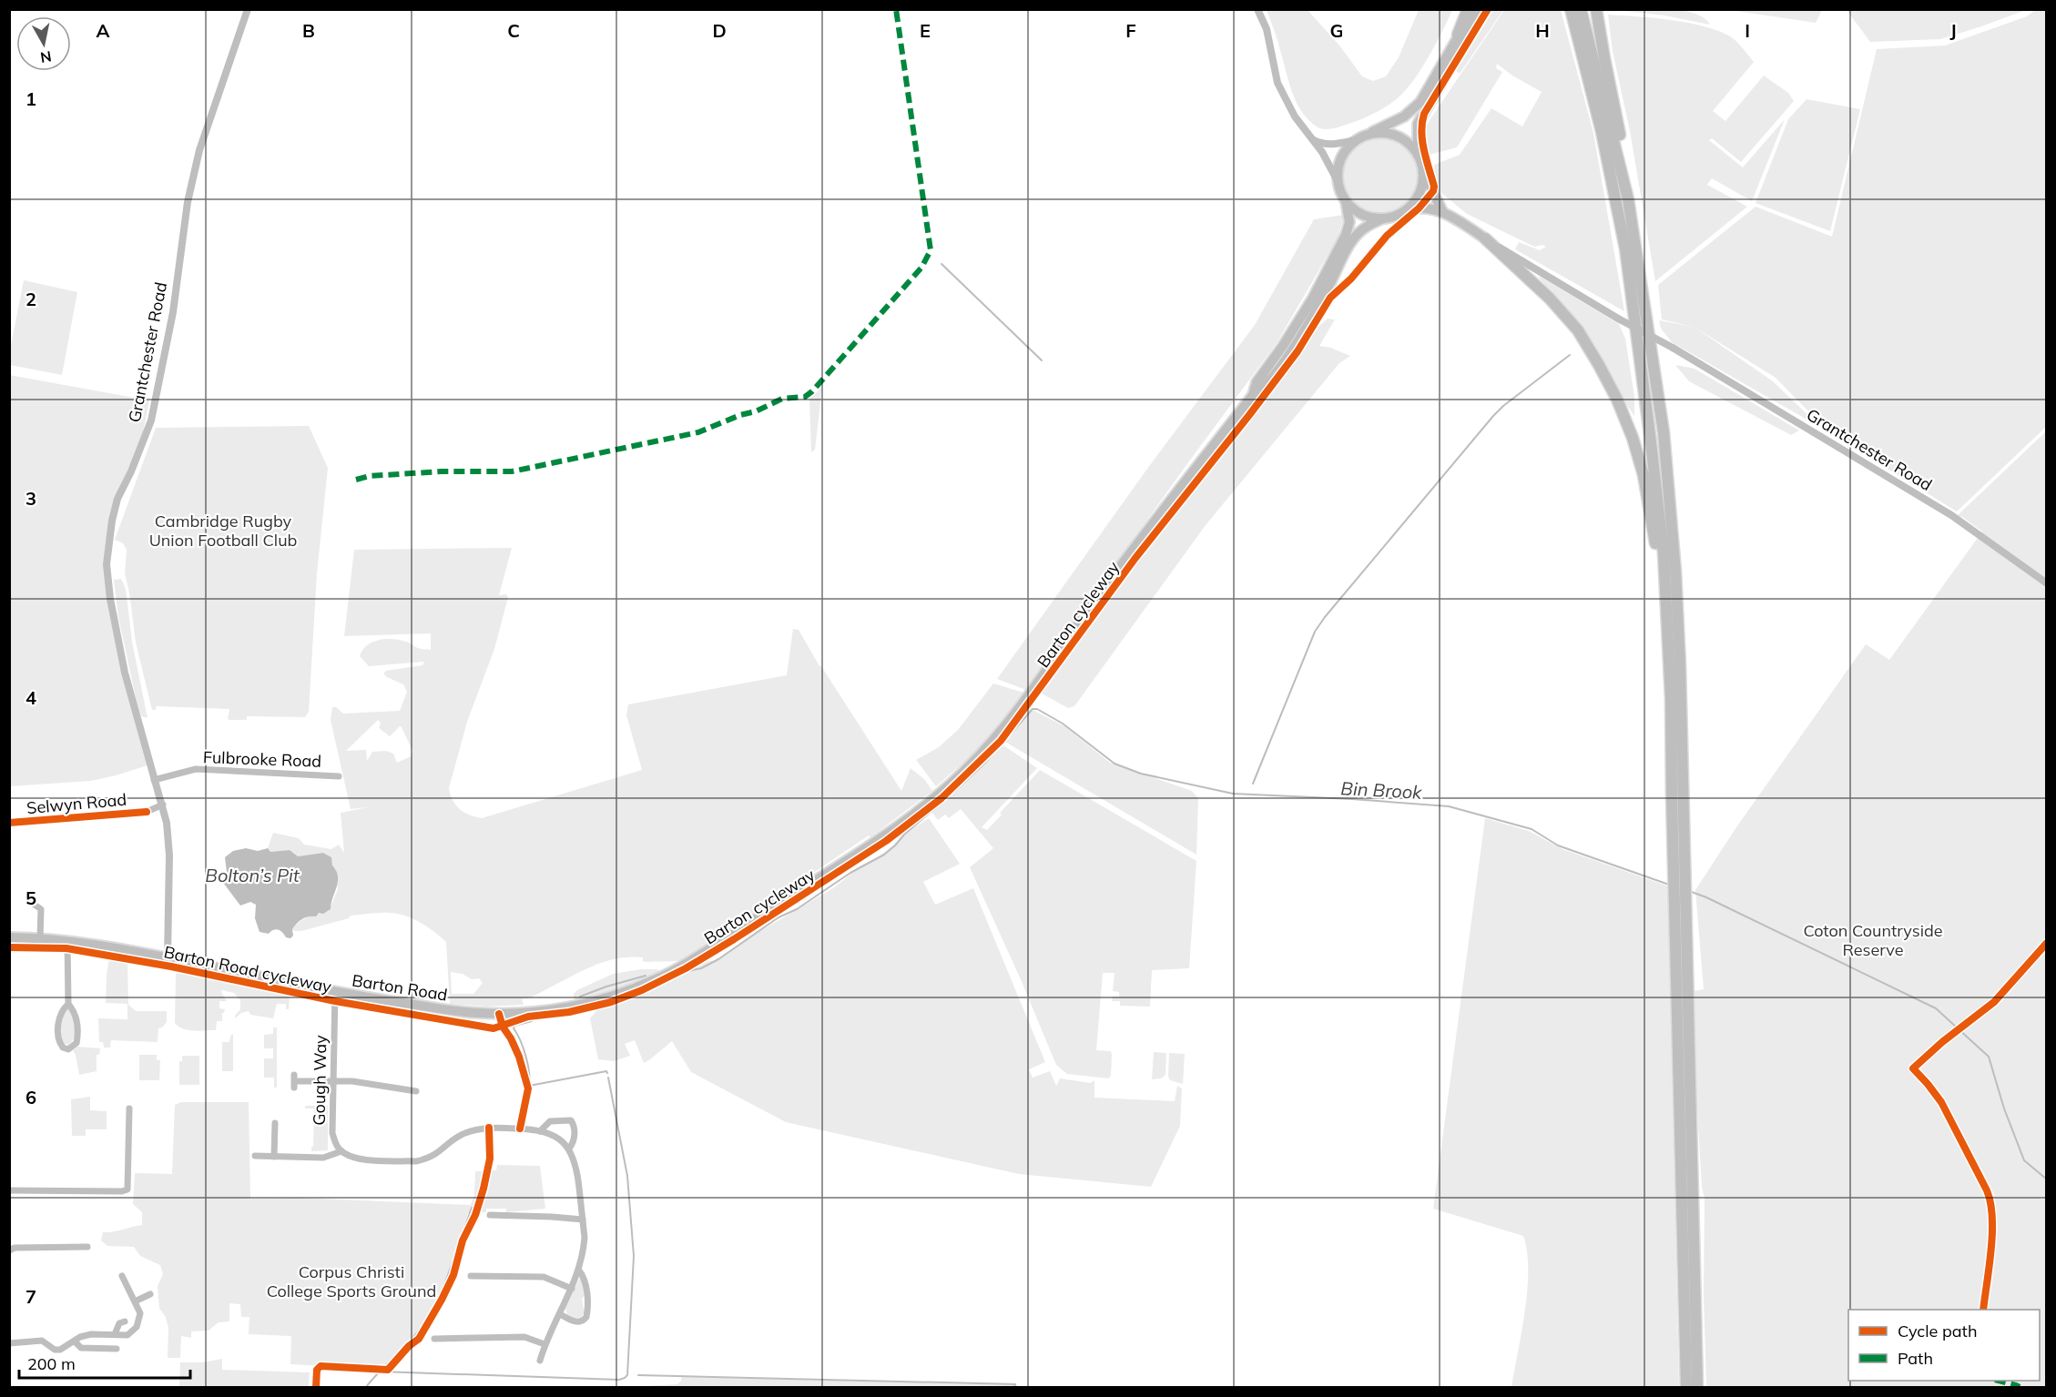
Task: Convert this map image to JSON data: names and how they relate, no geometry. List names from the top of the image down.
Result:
{
  "streets": {
    "main road": ["Barton Road"],
    "street": [
      "Grantchester Road",
      "Fulbrooke Road",
      "Selwyn Road",
      "Gough Way"
    ],
    "cycle path": ["Barton cycleway"]
  },
  "crossings": [
    ["Grantchester Road", "Fulbrooke Road"],
    ["Grantchester Road", "Selwyn Road"],
    ["Grantchester Road", "Barton Road"],
    ["Barton Road", "Gough Way"]
  ],
  "water": ["Bin Brook", "Bolton’s Pit"],
  "parks": ["Cambridge Rugby Union Football Club", "Coton Countryside Reserve", "Corpus Christi College Sports Ground"],
  "legend": ["Cycle path", "Path"],
  "scale_bar": "200 m",
  "north": "bottom",
  "grid": {
    "columns": [
      "A",
      "B",
      "C",
      "D",
      "E",
      "F",
      "G",
      "H",
      "I",
      "J"
    ],
    "rows": [
      "1",
      "2",
      "3",
      "4",
      "5",
      "6",
      "7"
    ]
  }
}
